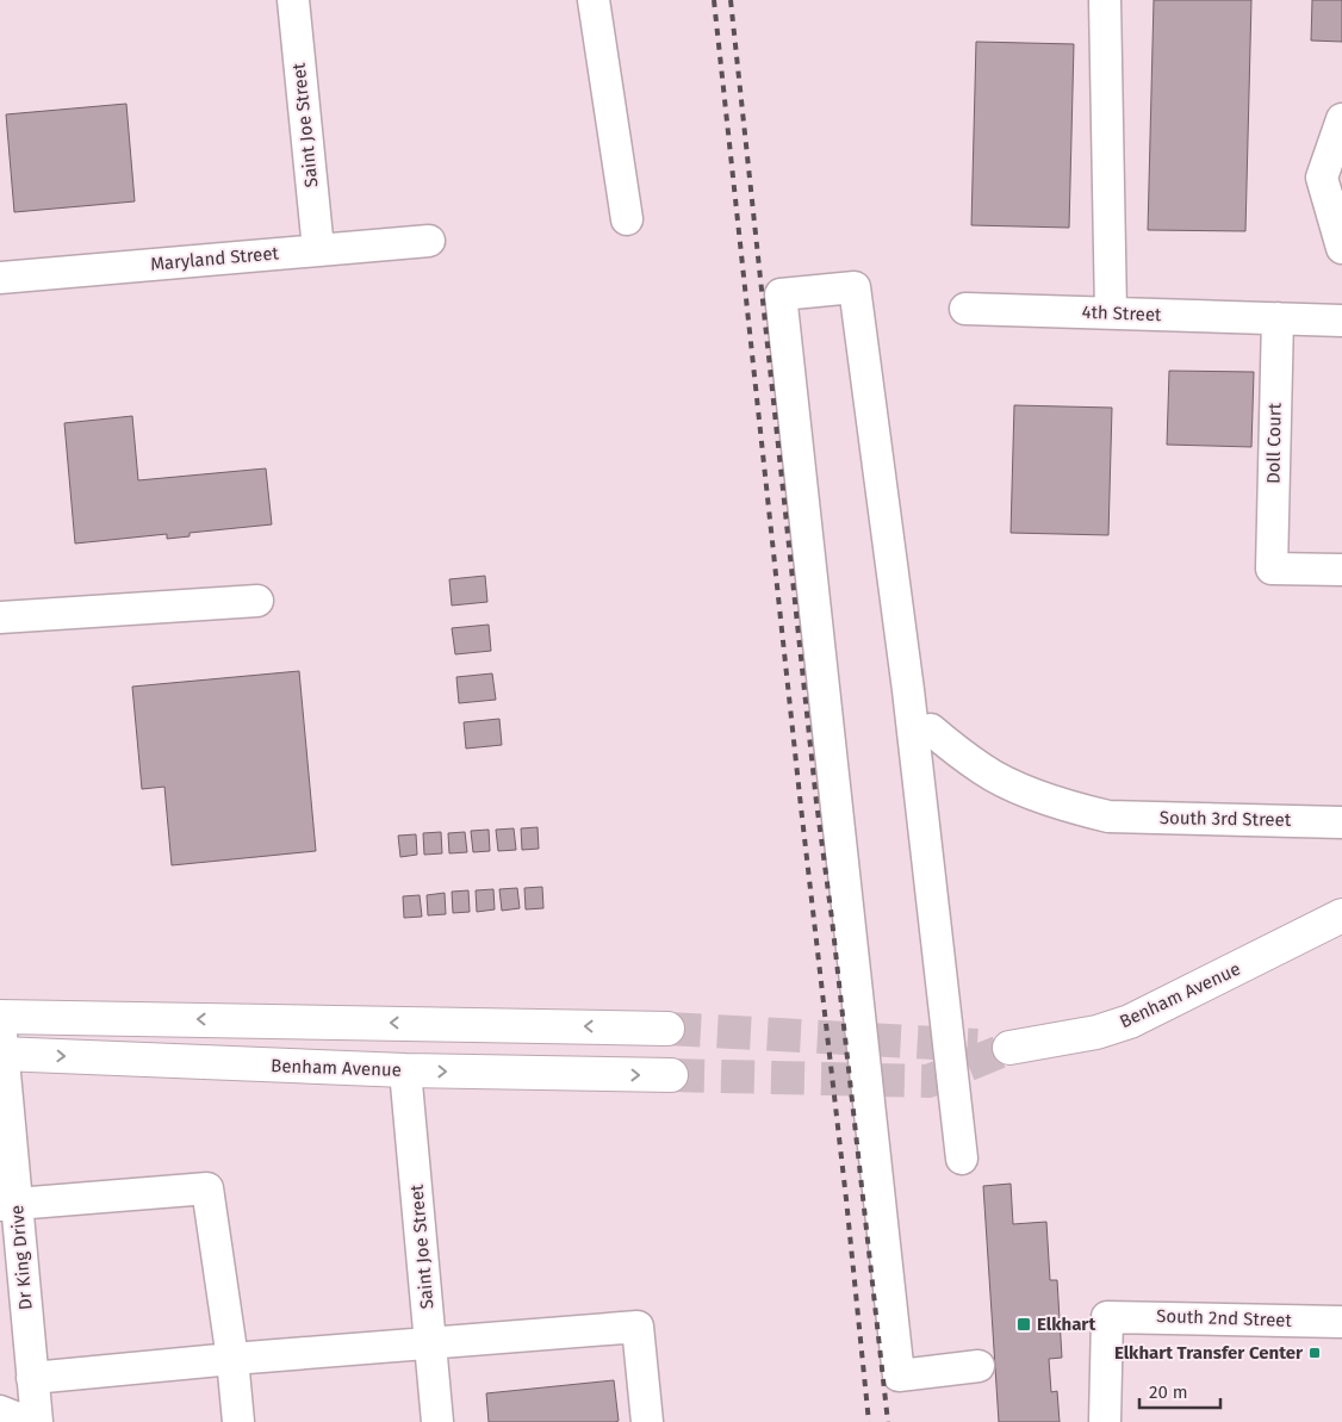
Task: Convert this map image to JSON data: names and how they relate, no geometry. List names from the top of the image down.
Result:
{
  "streets": {
    "main road": ["Benham Avenue"],
    "street": [
      "Saint Joe Street",
      "Maryland Street",
      "4th Street",
      "Doll Court",
      "South 3rd Street",
      "Dr King Drive",
      "South 2nd Street"
    ]
  },
  "crossings": [
    ["Saint Joe Street", "Maryland Street"],
    ["Saint Joe Street", "Benham Avenue"],
    ["4th Street", "Doll Court"],
    ["Benham Avenue", "Dr King Drive"]
  ],
  "places": {
    "transit": ["Elkhart", "Elkhart Transfer Center"]
  },
  "scale_bar": "20 m"
}
